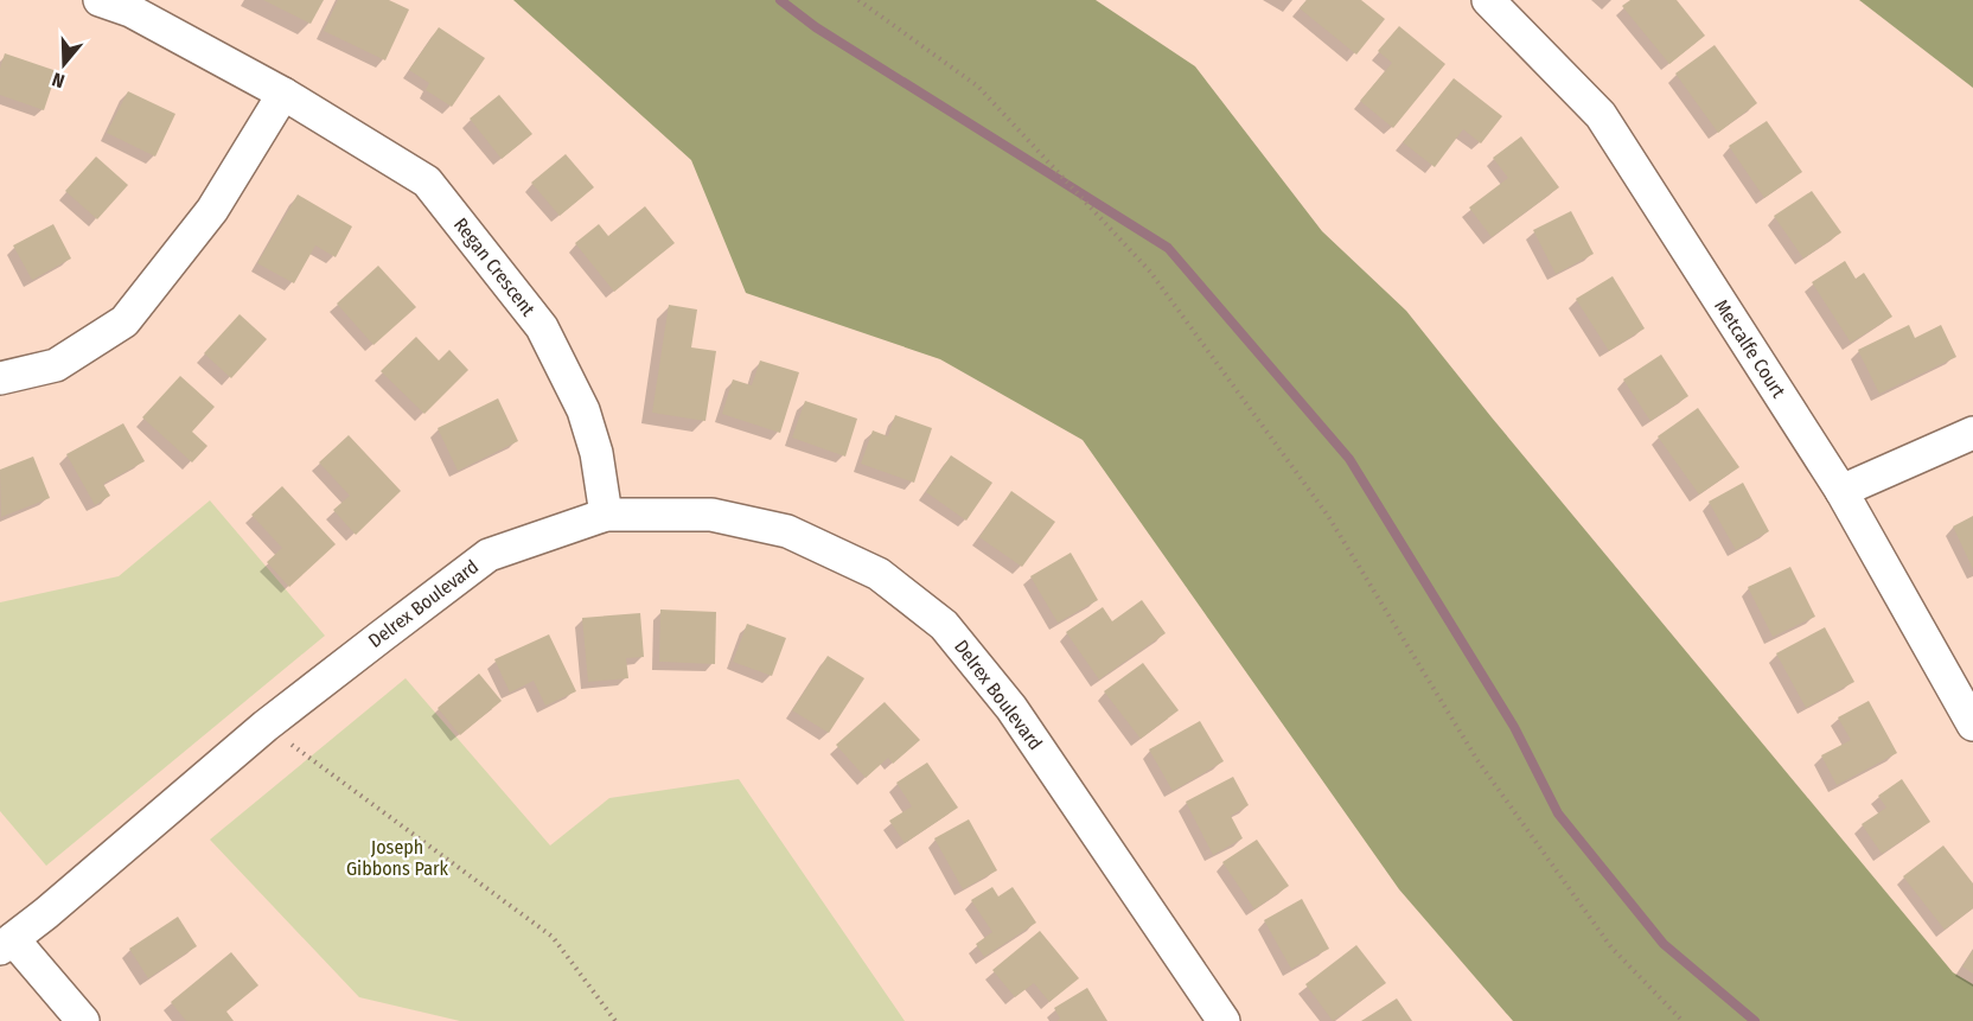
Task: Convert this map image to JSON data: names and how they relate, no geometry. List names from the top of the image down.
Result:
{
  "streets": {
    "street": ["Regan Crescent", "Metcalfe Court", "Delrex Boulevard"]
  },
  "crossings": [
    ["Regan Crescent", "Delrex Boulevard"]
  ],
  "parks": ["Joseph Gibbons Park"],
  "north": "bottom"
}
